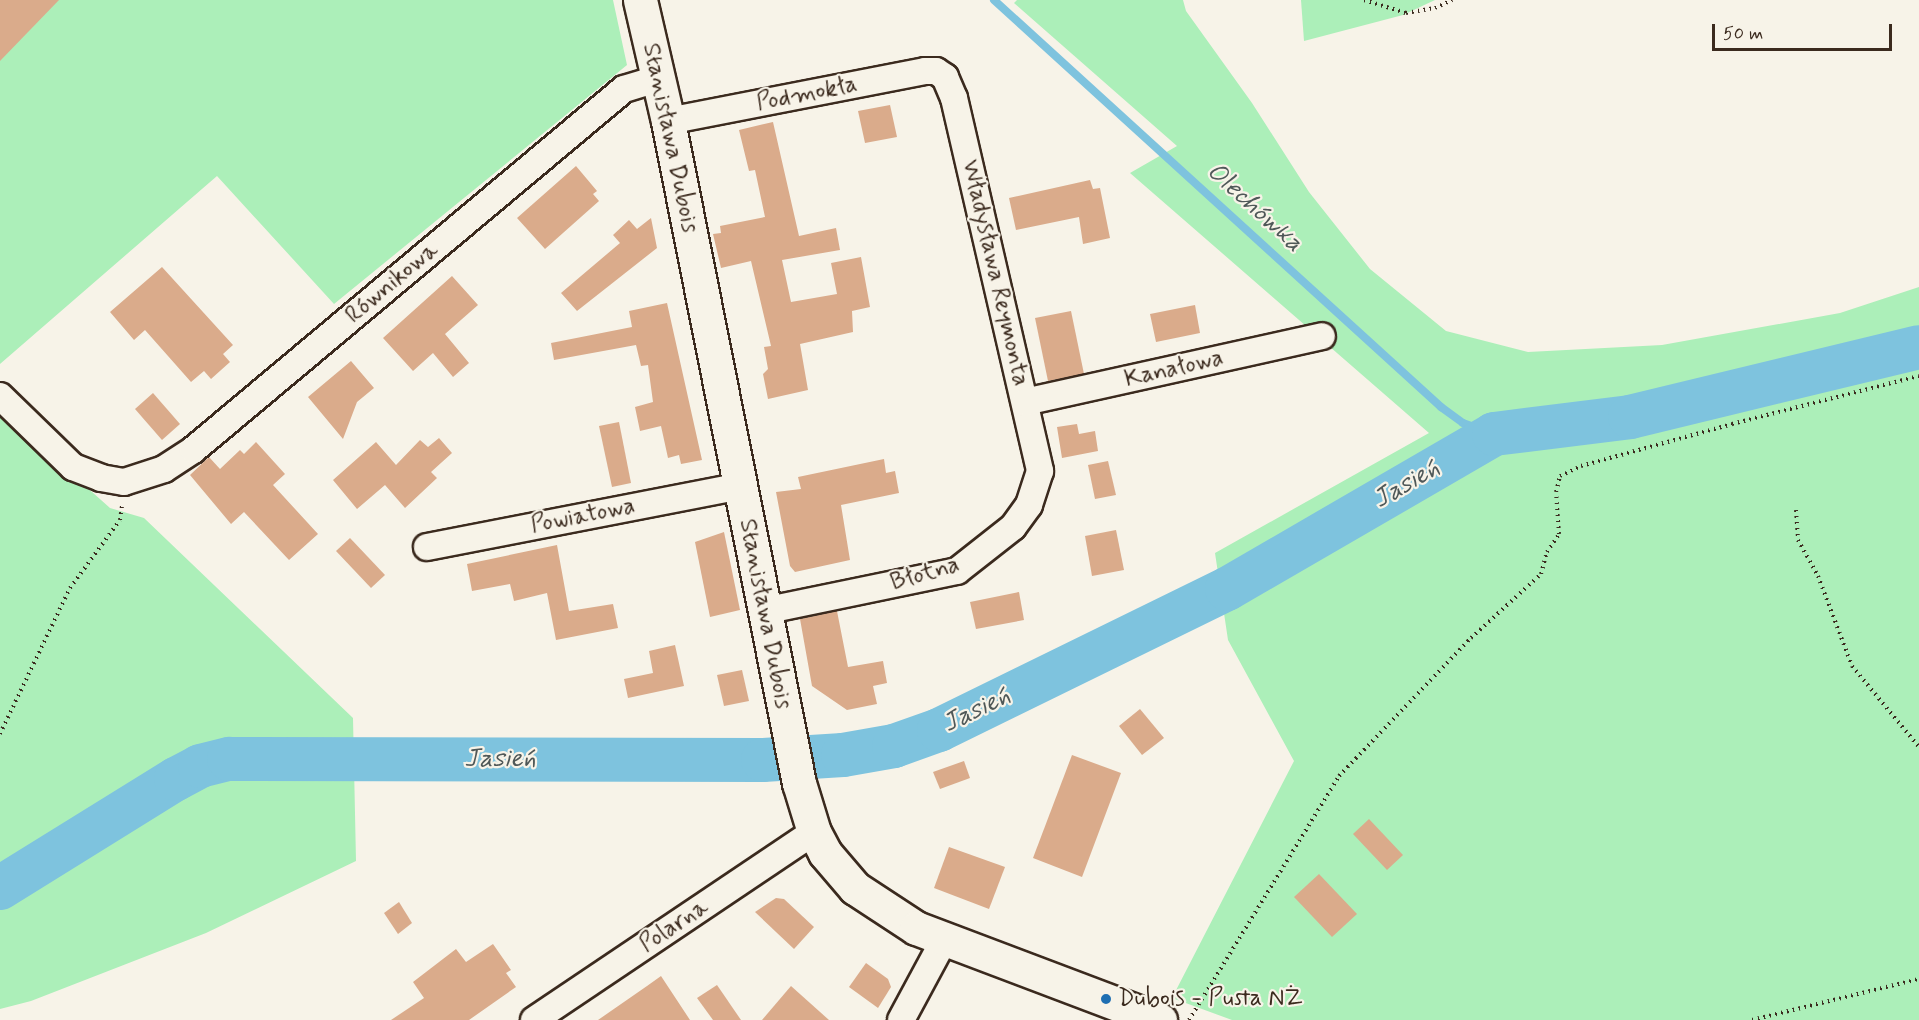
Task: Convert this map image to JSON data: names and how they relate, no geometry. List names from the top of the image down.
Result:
{
  "streets": {
    "street": [
      "Podmokła",
      "Stanisława Dubois",
      "Władysława Reymonta",
      "Równikowa",
      "Kanałowa",
      "Powiatowa",
      "Błotna",
      "Polarna"
    ]
  },
  "crossings": [
    ["Podmokła", "Stanisława Dubois"],
    ["Podmokła", "Władysława Reymonta"],
    ["Stanisława Dubois", "Równikowa"],
    ["Stanisława Dubois", "Powiatowa"],
    ["Stanisława Dubois", "Błotna"],
    ["Stanisława Dubois", "Polarna"],
    ["Władysława Reymonta", "Kanałowa"],
    ["Władysława Reymonta", "Błotna"]
  ],
  "water": ["Olechówka", "Jasień"],
  "places": ["Dubois - Pusta NŻ"],
  "scale_bar": "50 m"
}
